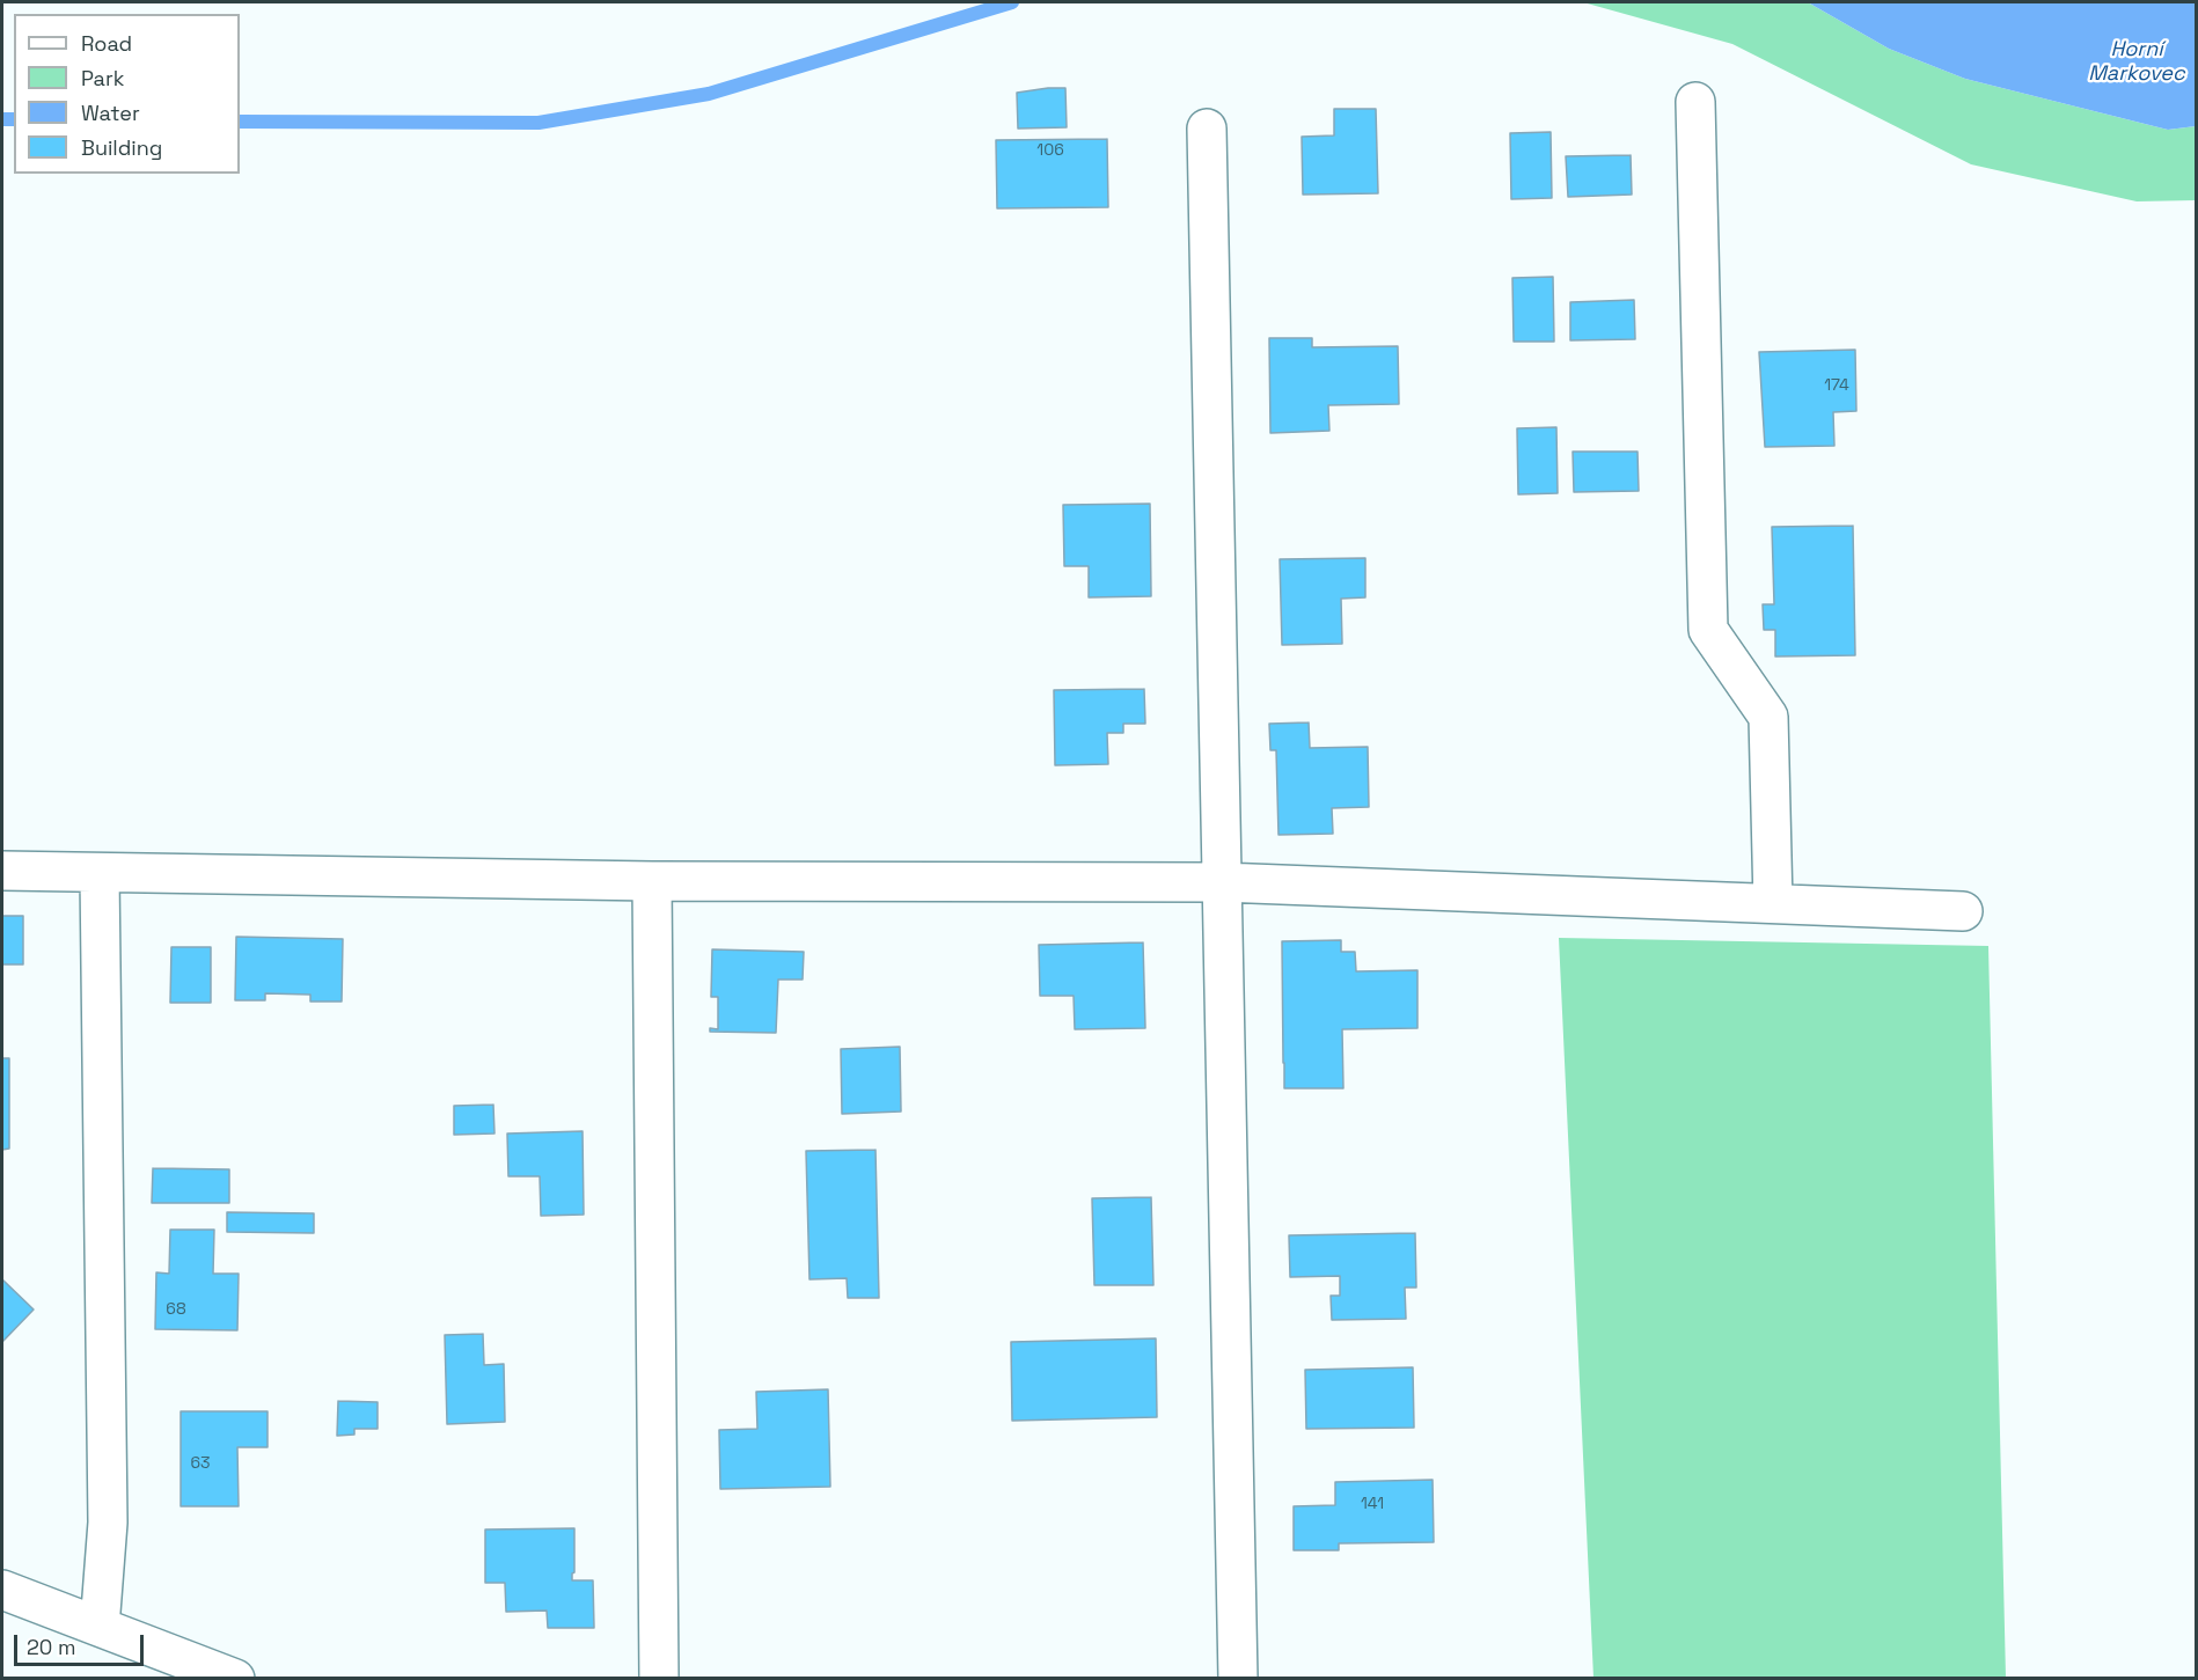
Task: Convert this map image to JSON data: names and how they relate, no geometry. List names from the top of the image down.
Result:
{
  "water": ["Horní Markovec"],
  "house_numbers": [
    "106",
    "174",
    "68",
    "63",
    "141"
  ],
  "legend": [
    "Road",
    "Park",
    "Water",
    "Building"
  ],
  "scale_bar": "20 m"
}
